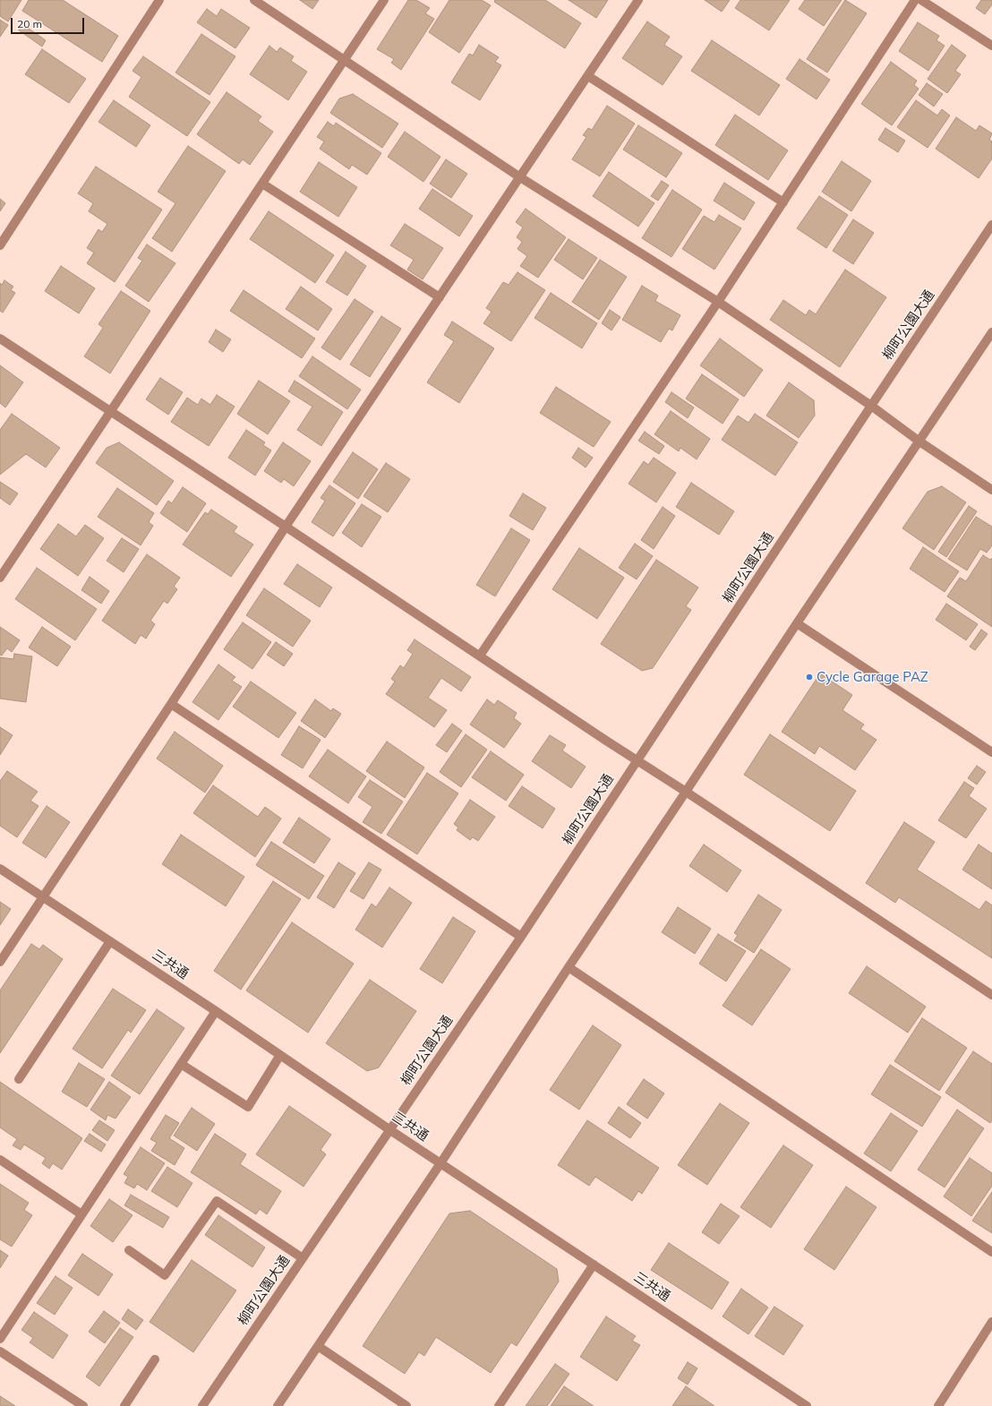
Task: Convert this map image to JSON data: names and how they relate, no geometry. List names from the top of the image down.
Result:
{
  "streets": {
    "street": ["柳町公園大通", "三共通"]
  },
  "crossings": [
    ["柳町公園大通", "三共通"]
  ],
  "places": ["Cycle Garage PAZ"],
  "scale_bar": "20 m"
}
